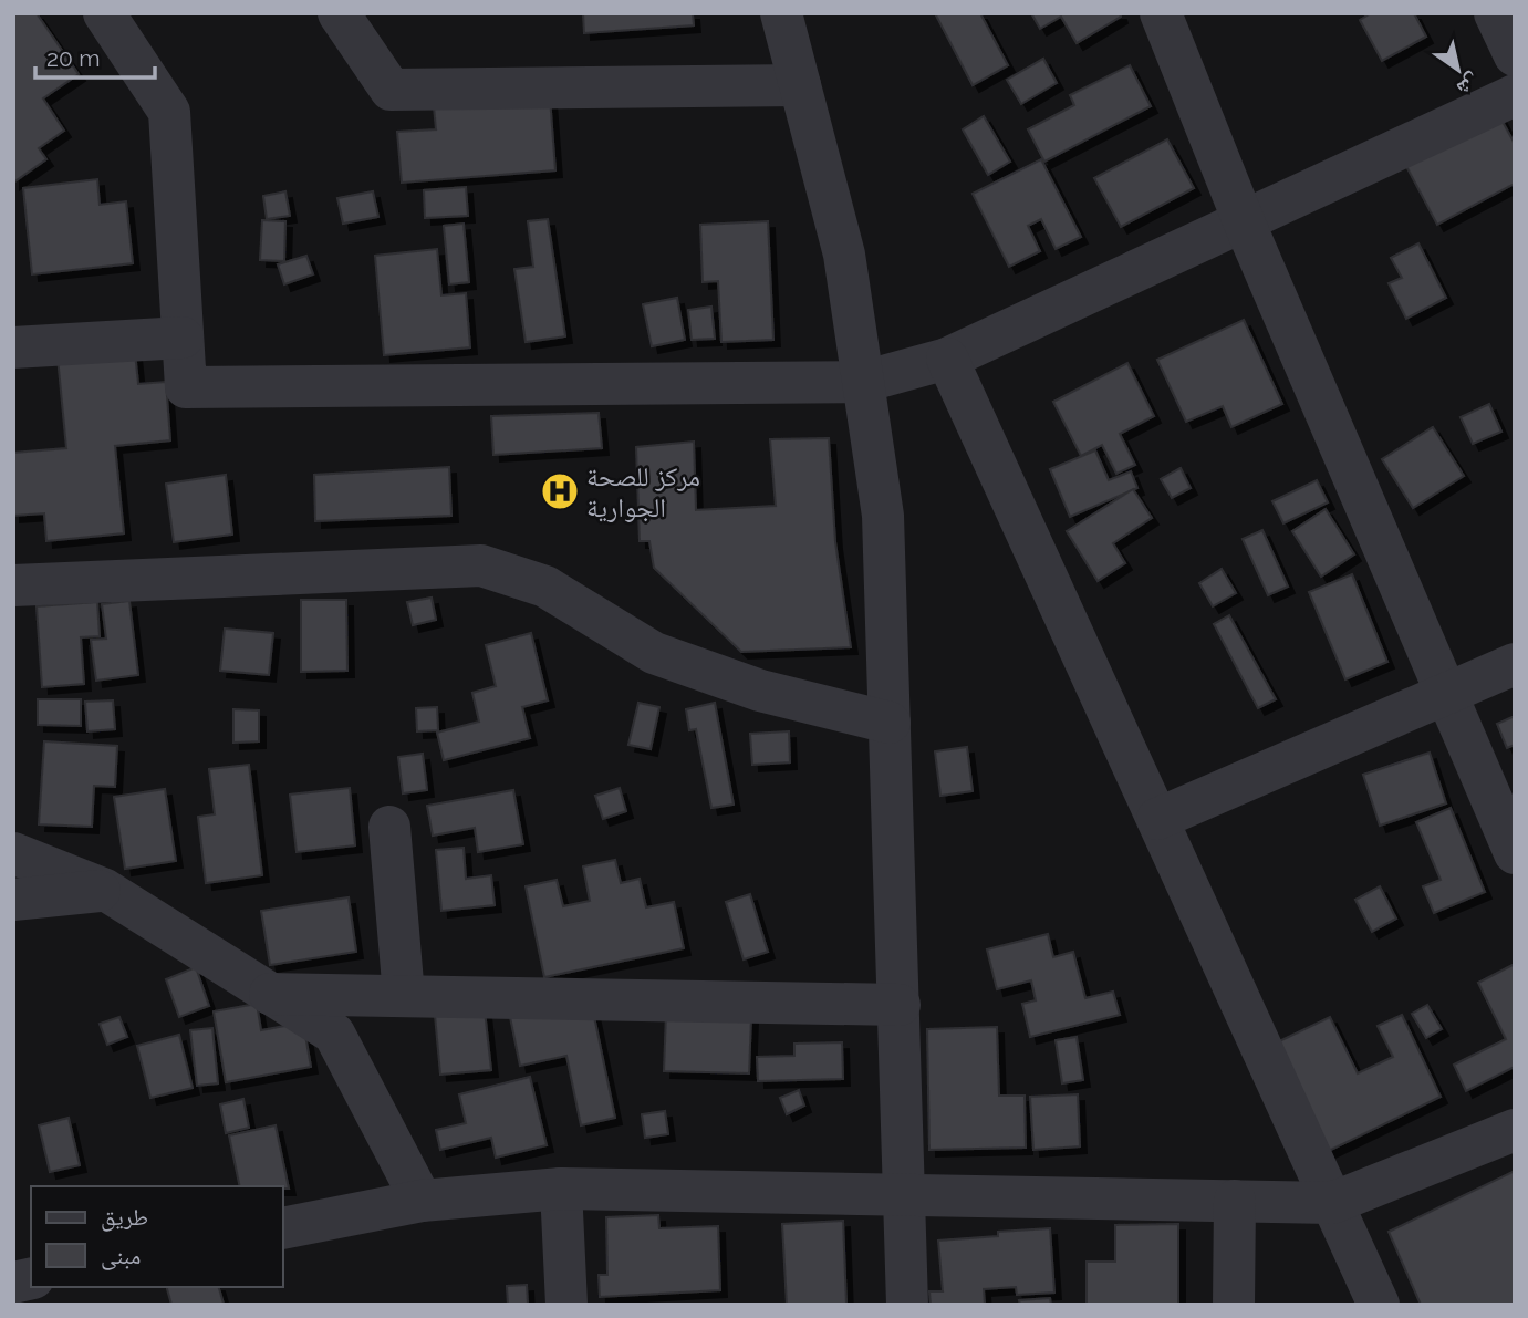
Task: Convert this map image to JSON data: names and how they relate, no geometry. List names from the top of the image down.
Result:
{
  "places": {
    "hospital": ["مركز للصحة الجوارية"]
  },
  "legend": ["طريق", "مبنى"],
  "scale_bar": "20 m",
  "north": "bottom right"
}
